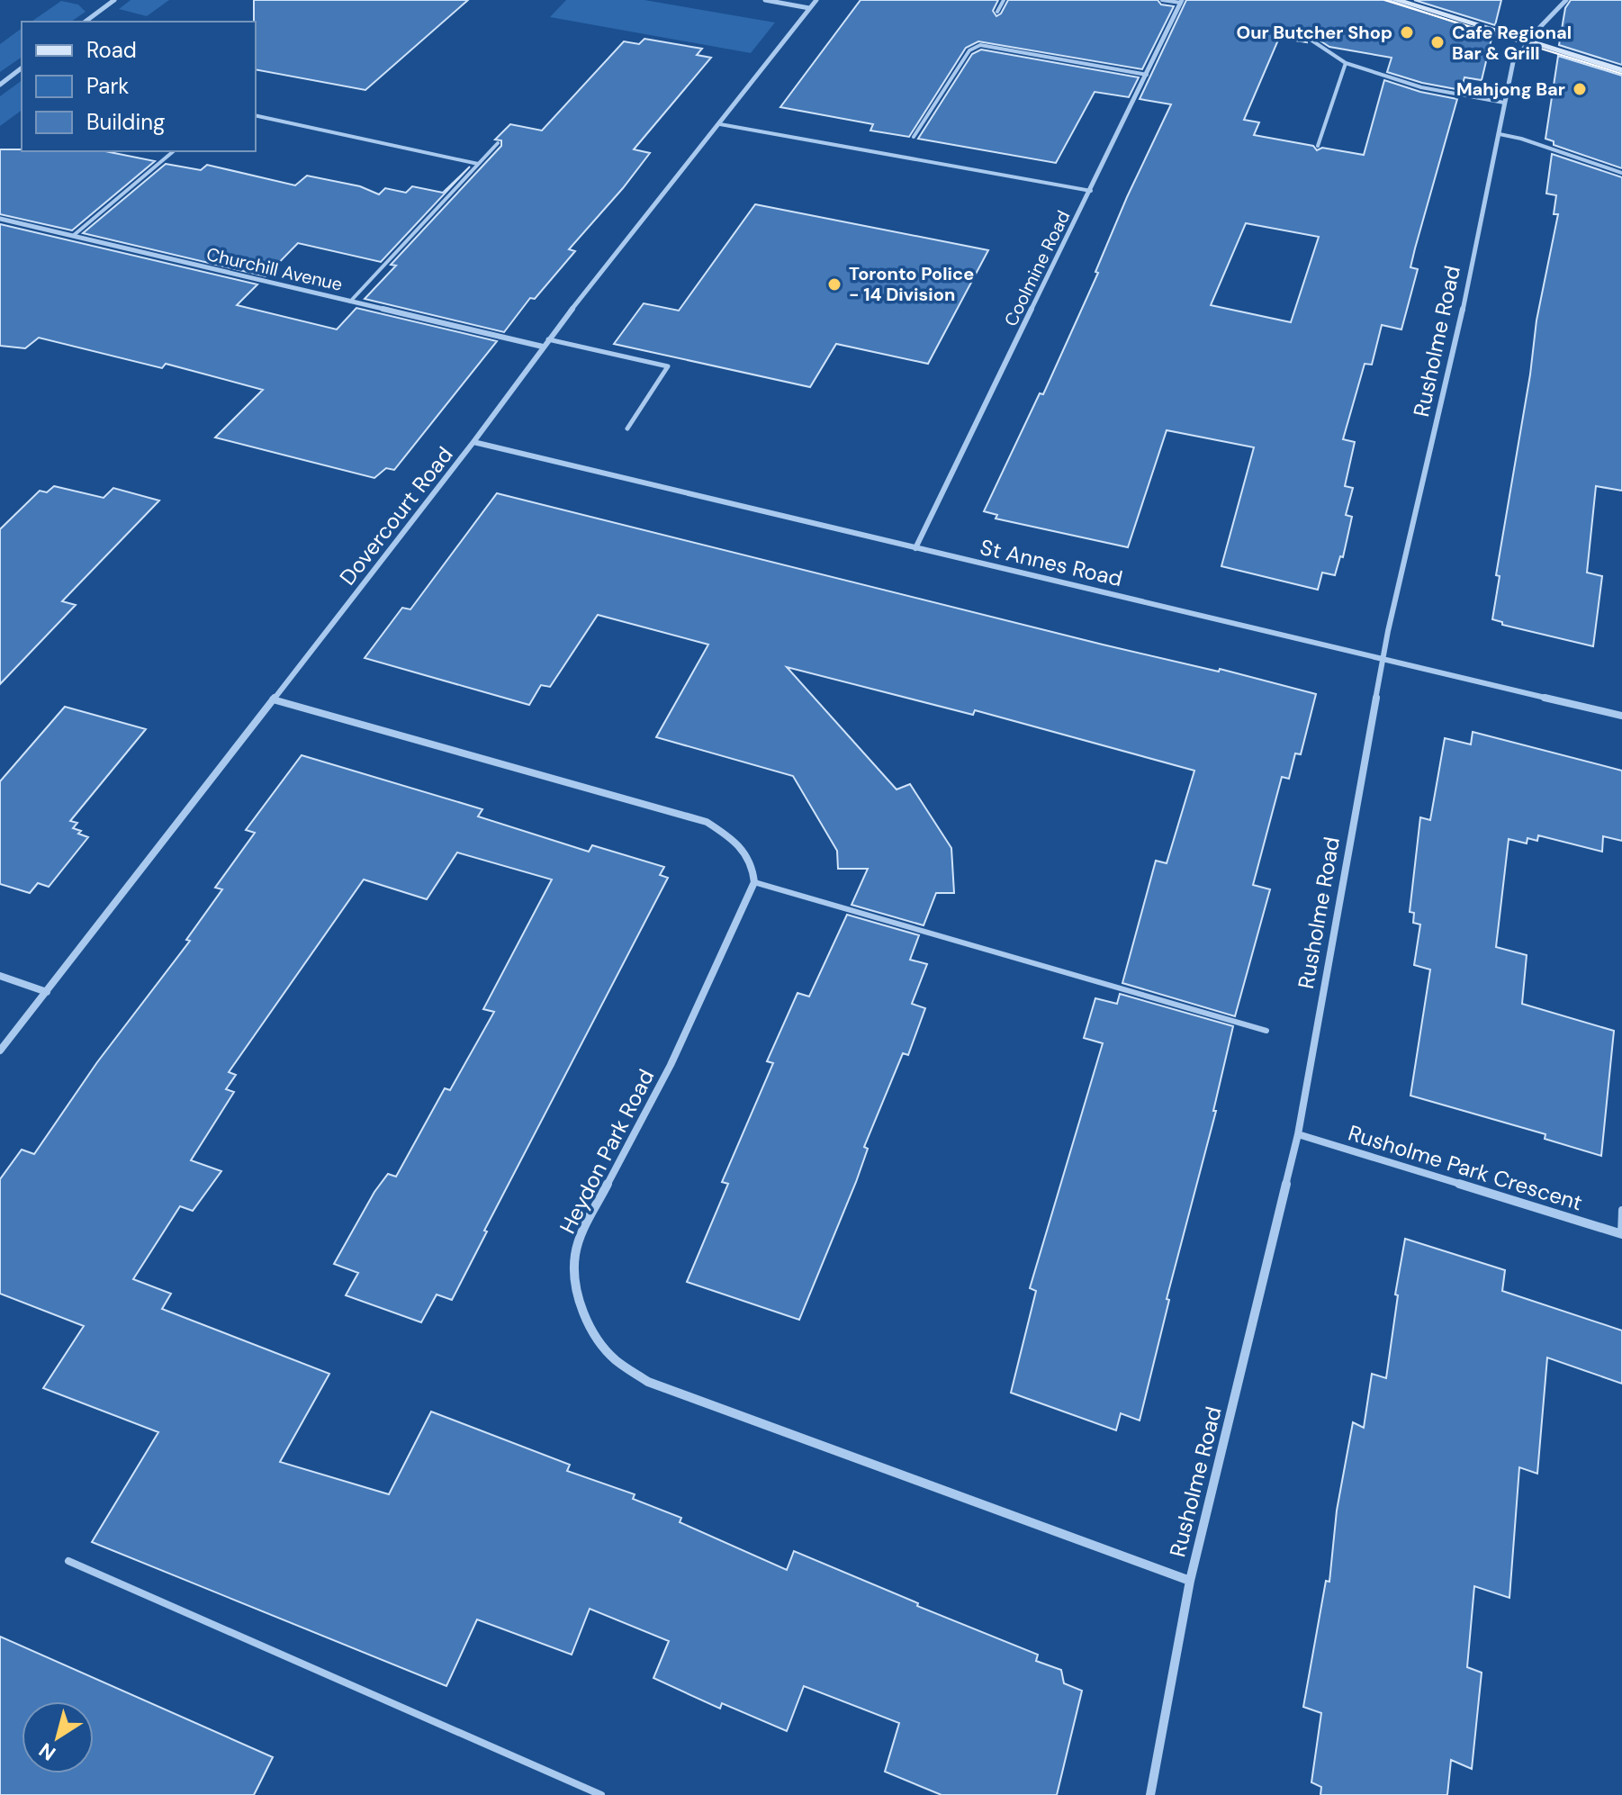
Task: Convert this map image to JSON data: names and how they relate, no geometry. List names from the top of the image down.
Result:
{
  "streets": {
    "street": [
      "Coolmine Road",
      "Churchill Avenue",
      "Rusholme Road",
      "Dovercourt Road",
      "St Annes Road",
      "Heydon Park Road",
      "Rusholme Park Crescent"
    ]
  },
  "crossings": [
    ["Coolmine Road", "St Annes Road"],
    ["Churchill Avenue", "Dovercourt Road"],
    ["Rusholme Road", "St Annes Road"],
    ["Rusholme Road", "Heydon Park Road"],
    ["Rusholme Road", "Rusholme Park Crescent"],
    ["Dovercourt Road", "St Annes Road"]
  ],
  "places": [
    "Our Butcher Shop",
    "Cafe Regional Bar & Grill",
    "Mahjong Bar",
    "Toronto Police - 14 Division"
  ],
  "legend": ["Road", "Park", "Building"],
  "north": "bottom left"
}
